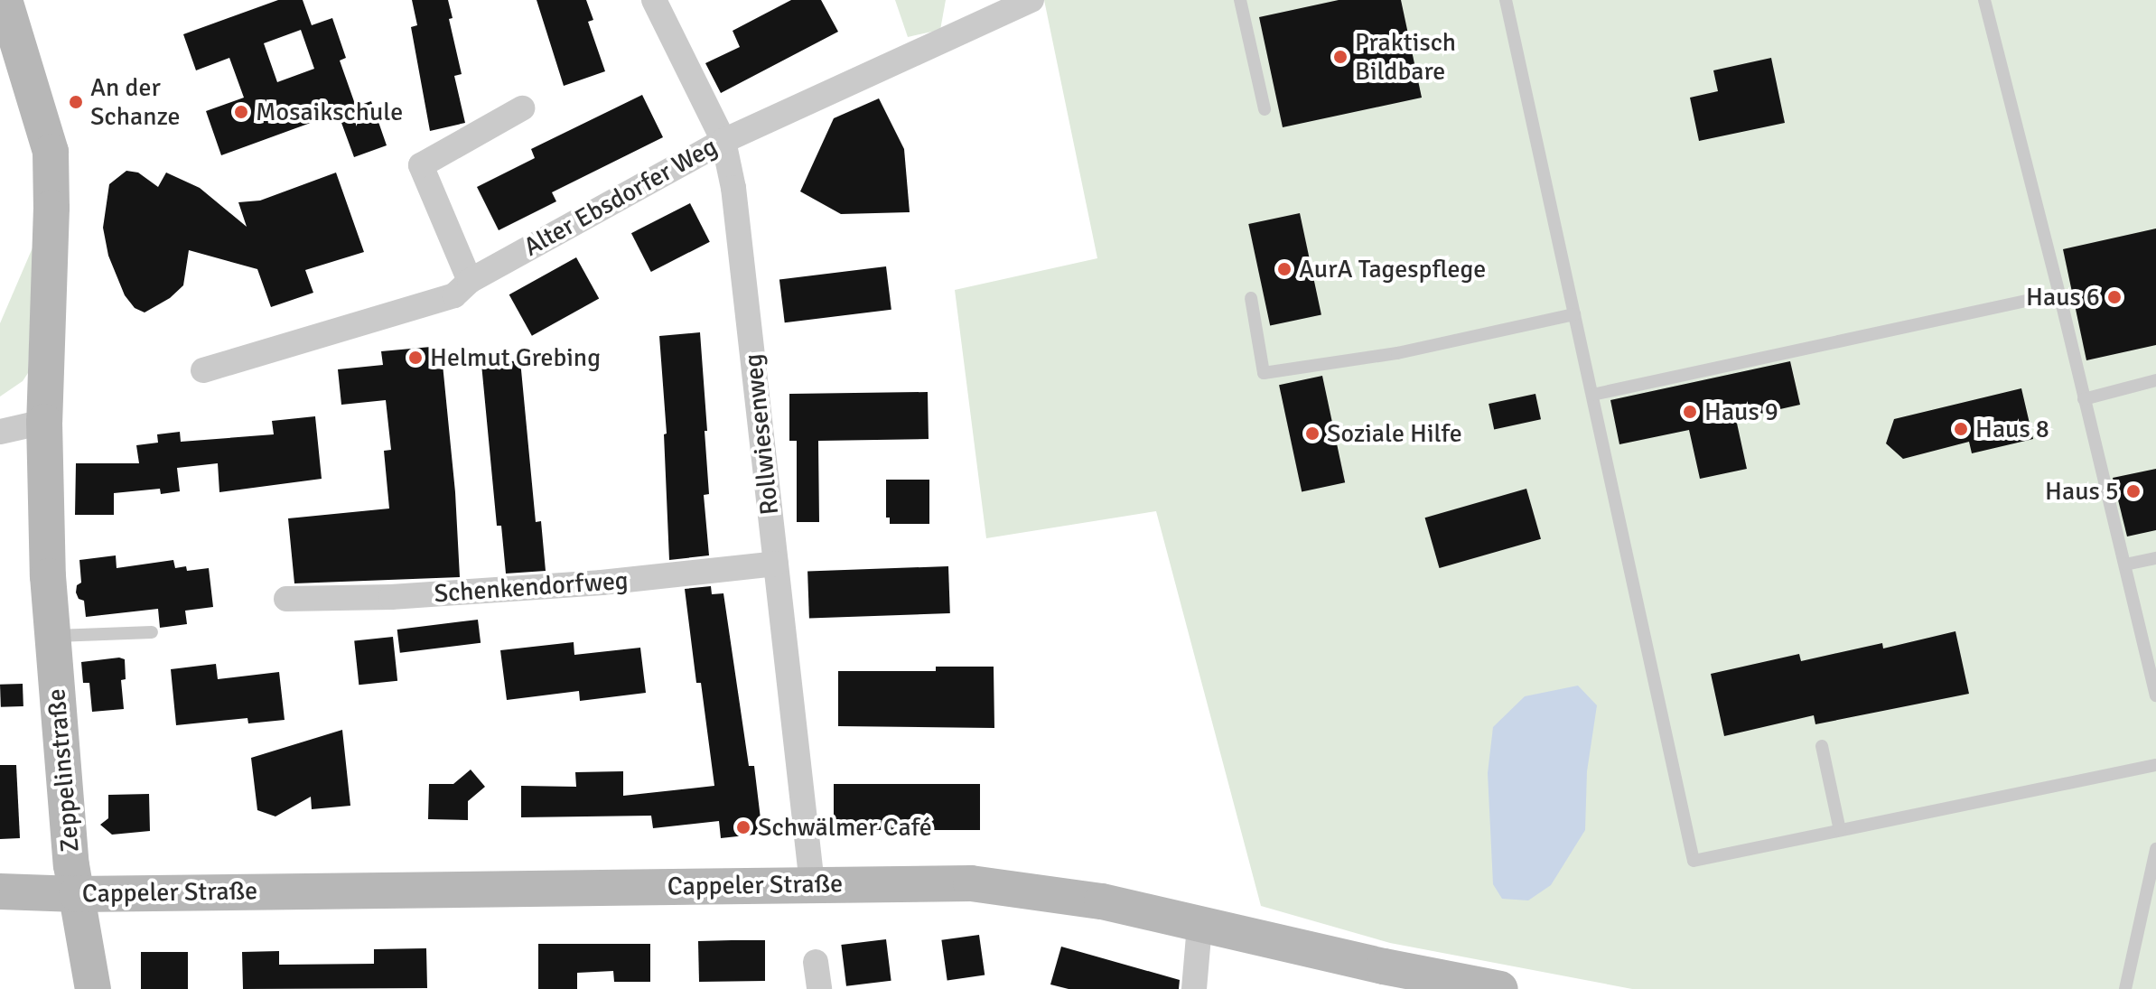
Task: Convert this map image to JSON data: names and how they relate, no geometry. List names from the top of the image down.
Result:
{
  "streets": {
    "main road": ["Zeppelinstraße", "Cappeler Straße"],
    "street": ["Alter Ebsdorfer Weg", "Rollwiesenweg", "Schenkendorfweg"]
  },
  "crossings": [
    ["Alter Ebsdorfer Weg", "Rollwiesenweg"],
    ["Rollwiesenweg", "Schenkendorfweg"],
    ["Rollwiesenweg", "Cappeler Straße"],
    ["Zeppelinstraße", "Cappeler Straße"]
  ],
  "places": [
    "Praktisch Bildbare",
    "An der Schanze",
    "Mosaikschule",
    "AurA Tagespflege",
    "Haus 6",
    "Helmut Grebing",
    "Haus 9",
    "Haus 8",
    "Soziale Hilfe",
    "Haus 5",
    "Schwälmer Café"
  ]
}
